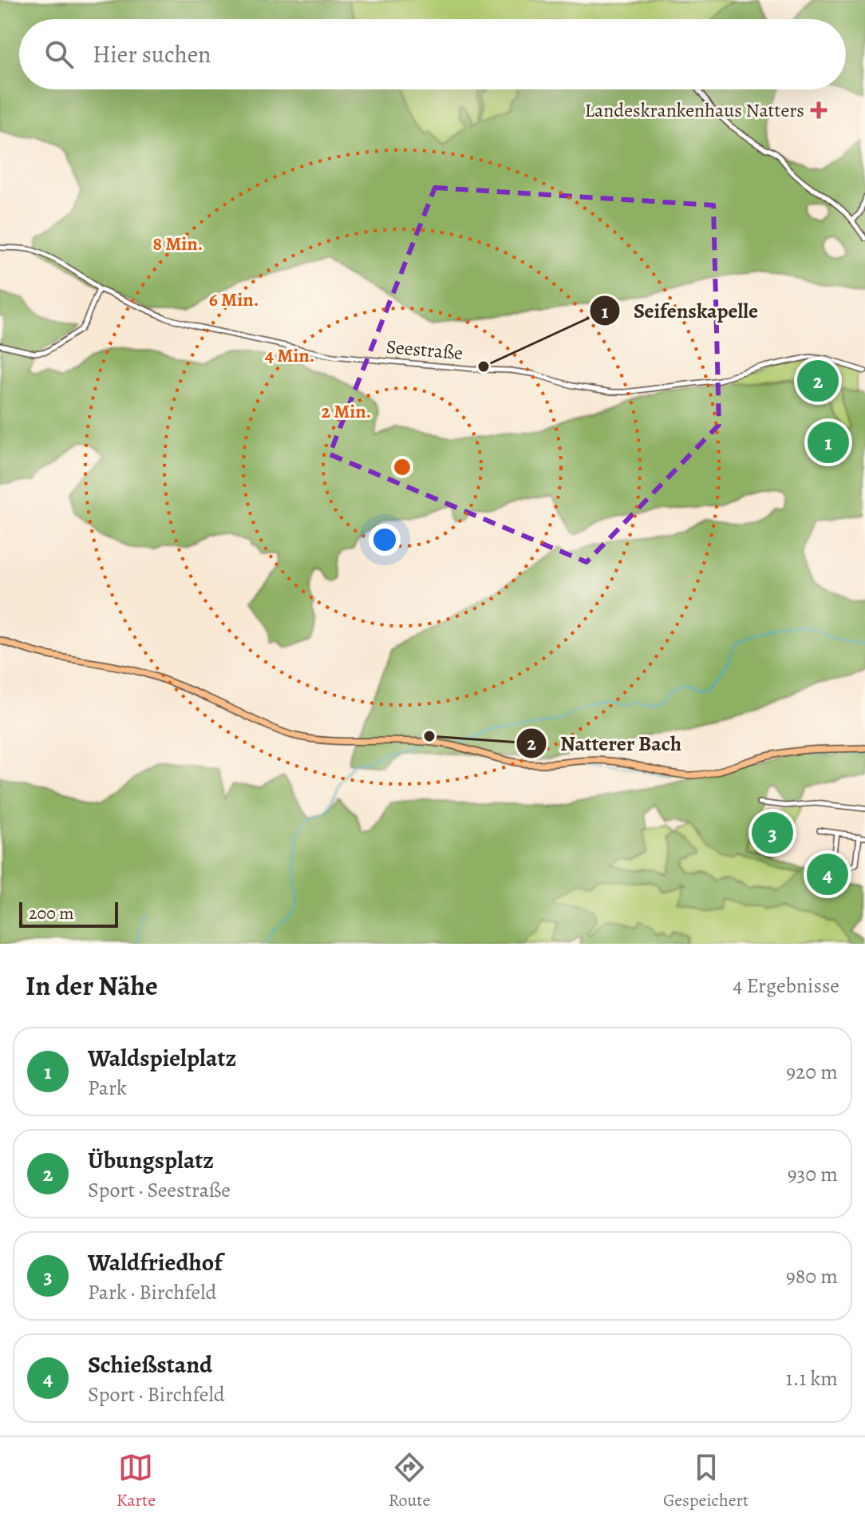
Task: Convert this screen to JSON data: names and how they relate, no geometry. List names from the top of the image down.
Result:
{
  "streets": {
    "street": ["Seestraße"]
  },
  "places": {
    "health": ["Landeskrankenhaus Natters"],
    "other": ["Seifenskapelle", "Natterer Bach"]
  },
  "scale_bar": "200 m",
  "page": {
    "search": "Hier suchen",
    "pins": [
      "2",
      "1",
      "3",
      "4"
    ],
    "scale": "200 m",
    "heading": ["In der Nähe", "4 Ergebnisse"],
    "list": [
      {
        "mark": "1",
        "name": "Waldspielplatz",
        "note": "Park",
        "value": "920 m"
      },
      {
        "mark": "2",
        "name": "Übungsplatz",
        "note": "Sport · Seestraße",
        "value": "930 m"
      },
      {
        "mark": "3",
        "name": "Waldfriedhof",
        "note": "Park · Birchfeld",
        "value": "980 m"
      },
      {
        "mark": "4",
        "name": "Schießstand",
        "note": "Sport · Birchfeld",
        "value": "1.1 km"
      }
    ],
    "nav": ["Karte", "Route", "Gespeichert"]
  },
  "rings": [
    "8 Min.",
    "6 Min.",
    "4 Min.",
    "2 Min."
  ]
}
